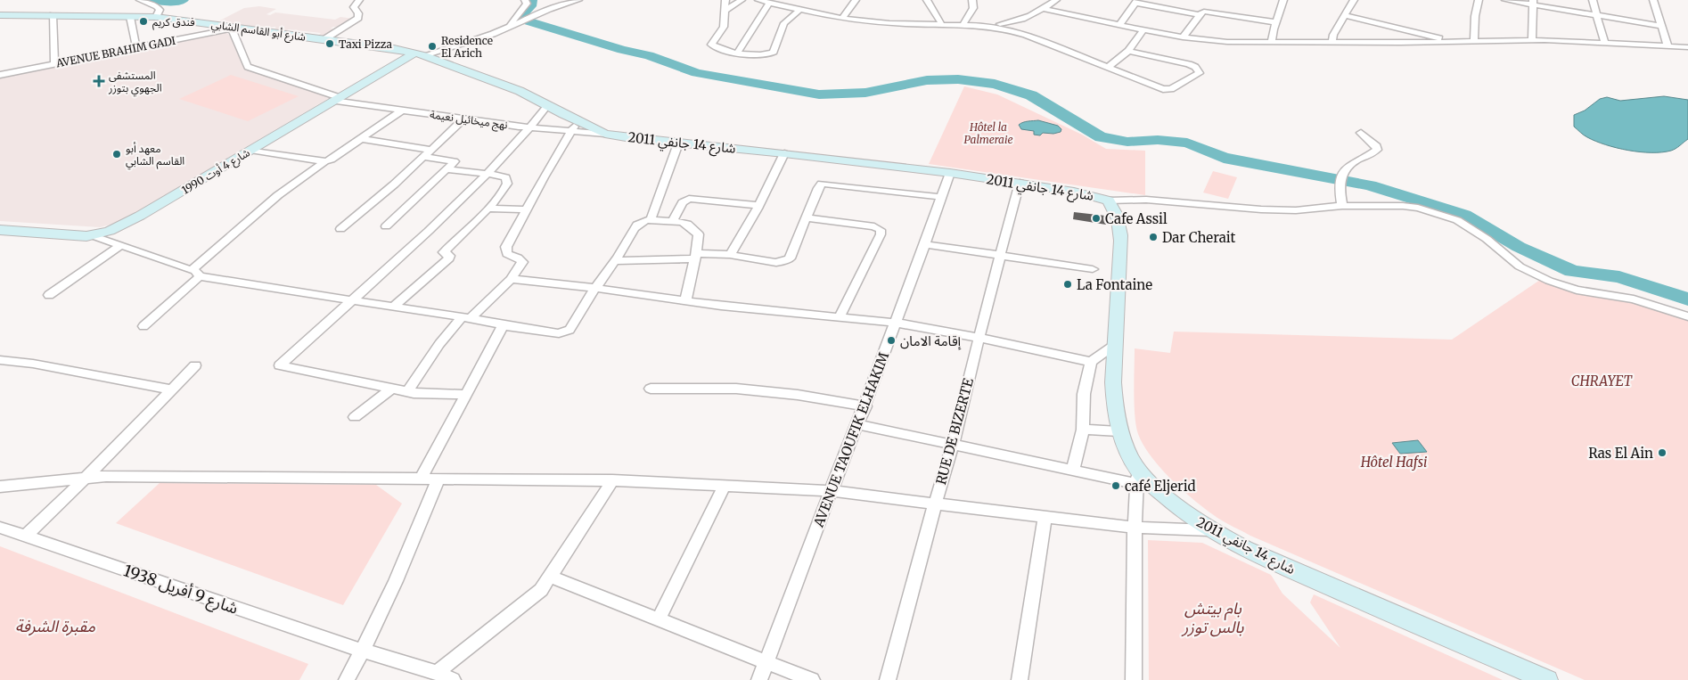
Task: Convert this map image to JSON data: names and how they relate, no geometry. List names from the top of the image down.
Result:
{
  "streets": {
    "main road": ["شارع أبو القاسم الشابي", "شارع 14 جانفي 2011", "شارع 4 أوت 1990"],
    "street": [
      "AVENUE BRAHIM GADI",
      "نهج ميخائيل نعيمة",
      "RUE DE BIZERTE",
      "AVENUE TAOUFIK ELHAKIM",
      "شارع 9 أفريل 1938"
    ]
  },
  "crossings": [
    ["شارع أبو القاسم الشابي", "AVENUE BRAHIM GADI"],
    ["شارع أبو القاسم الشابي", "نهج ميخائيل نعيمة"],
    ["شارع أبو القاسم الشابي", "شارع 14 جانفي 2011"],
    ["شارع أبو القاسم الشابي", "شارع 4 أوت 1990"],
    ["AVENUE BRAHIM GADI", "نهج ميخائيل نعيمة"],
    ["نهج ميخائيل نعيمة", "شارع 14 جانفي 2011"],
    ["نهج ميخائيل نعيمة", "شارع 4 أوت 1990"],
    ["شارع 14 جانفي 2011", "شارع 4 أوت 1990"],
    ["شارع 14 جانفي 2011", "RUE DE BIZERTE"],
    ["شارع 14 جانفي 2011", "AVENUE TAOUFIK ELHAKIM"]
  ],
  "parks": [
    "Hôtel la Palmeraie",
    "CHRAYET",
    "Hôtel Hafsi",
    "بام بيتش بالس توزر",
    "مقبرة الشرفة"
  ],
  "places": {
    "other": [
      "فندق كريم",
      "Taxi Pizza",
      "Residence El Arich",
      "معهد أبو القاسم الشابي",
      "Cafe Assil",
      "Dar Cherait",
      "La Fontaine",
      "إقامة الامان",
      "Ras El Ain",
      "café Eljerid"
    ],
    "health": ["المستشفى الجهوي بتوزر"]
  }
}
